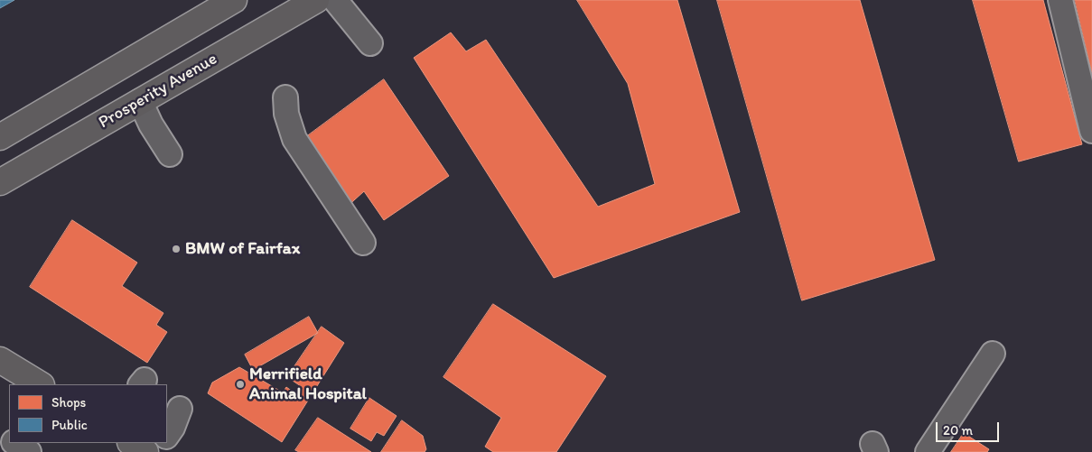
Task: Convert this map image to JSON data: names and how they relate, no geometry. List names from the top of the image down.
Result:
{
  "streets": {
    "main road": ["Prosperity Avenue"]
  },
  "places": ["BMW of Fairfax", "Merrifield Animal Hospital"],
  "legend": ["Shops", "Public"],
  "scale_bar": "20 m"
}
